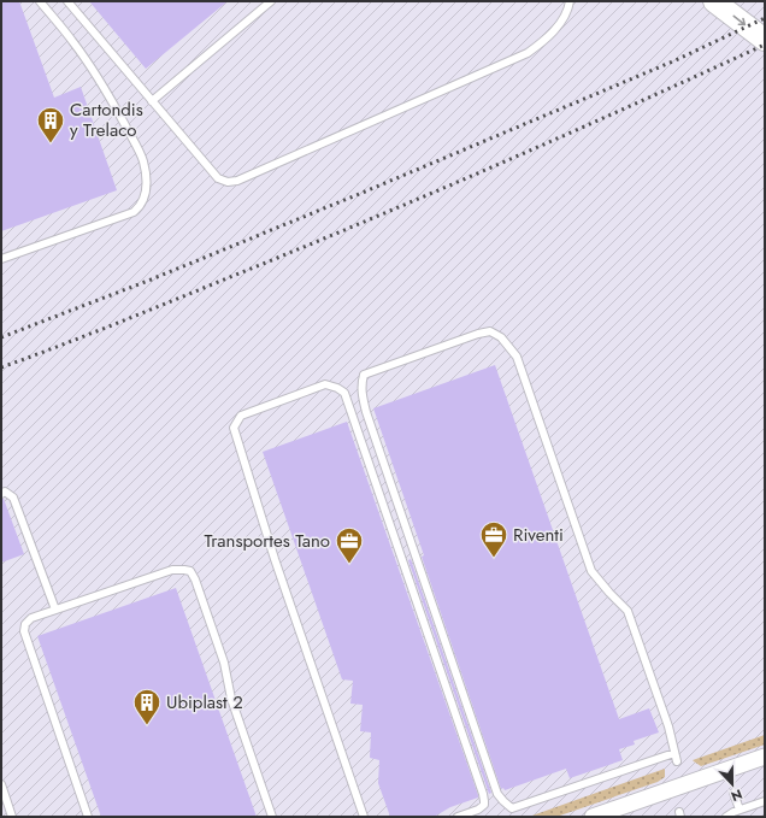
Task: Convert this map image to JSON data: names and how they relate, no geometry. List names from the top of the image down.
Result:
{
  "places": {
    "building": ["Cartondis y Trelaco", "Ubiplast 2"],
    "office": ["Riventi", "Transportes Tano"]
  },
  "north": "bottom"
}
